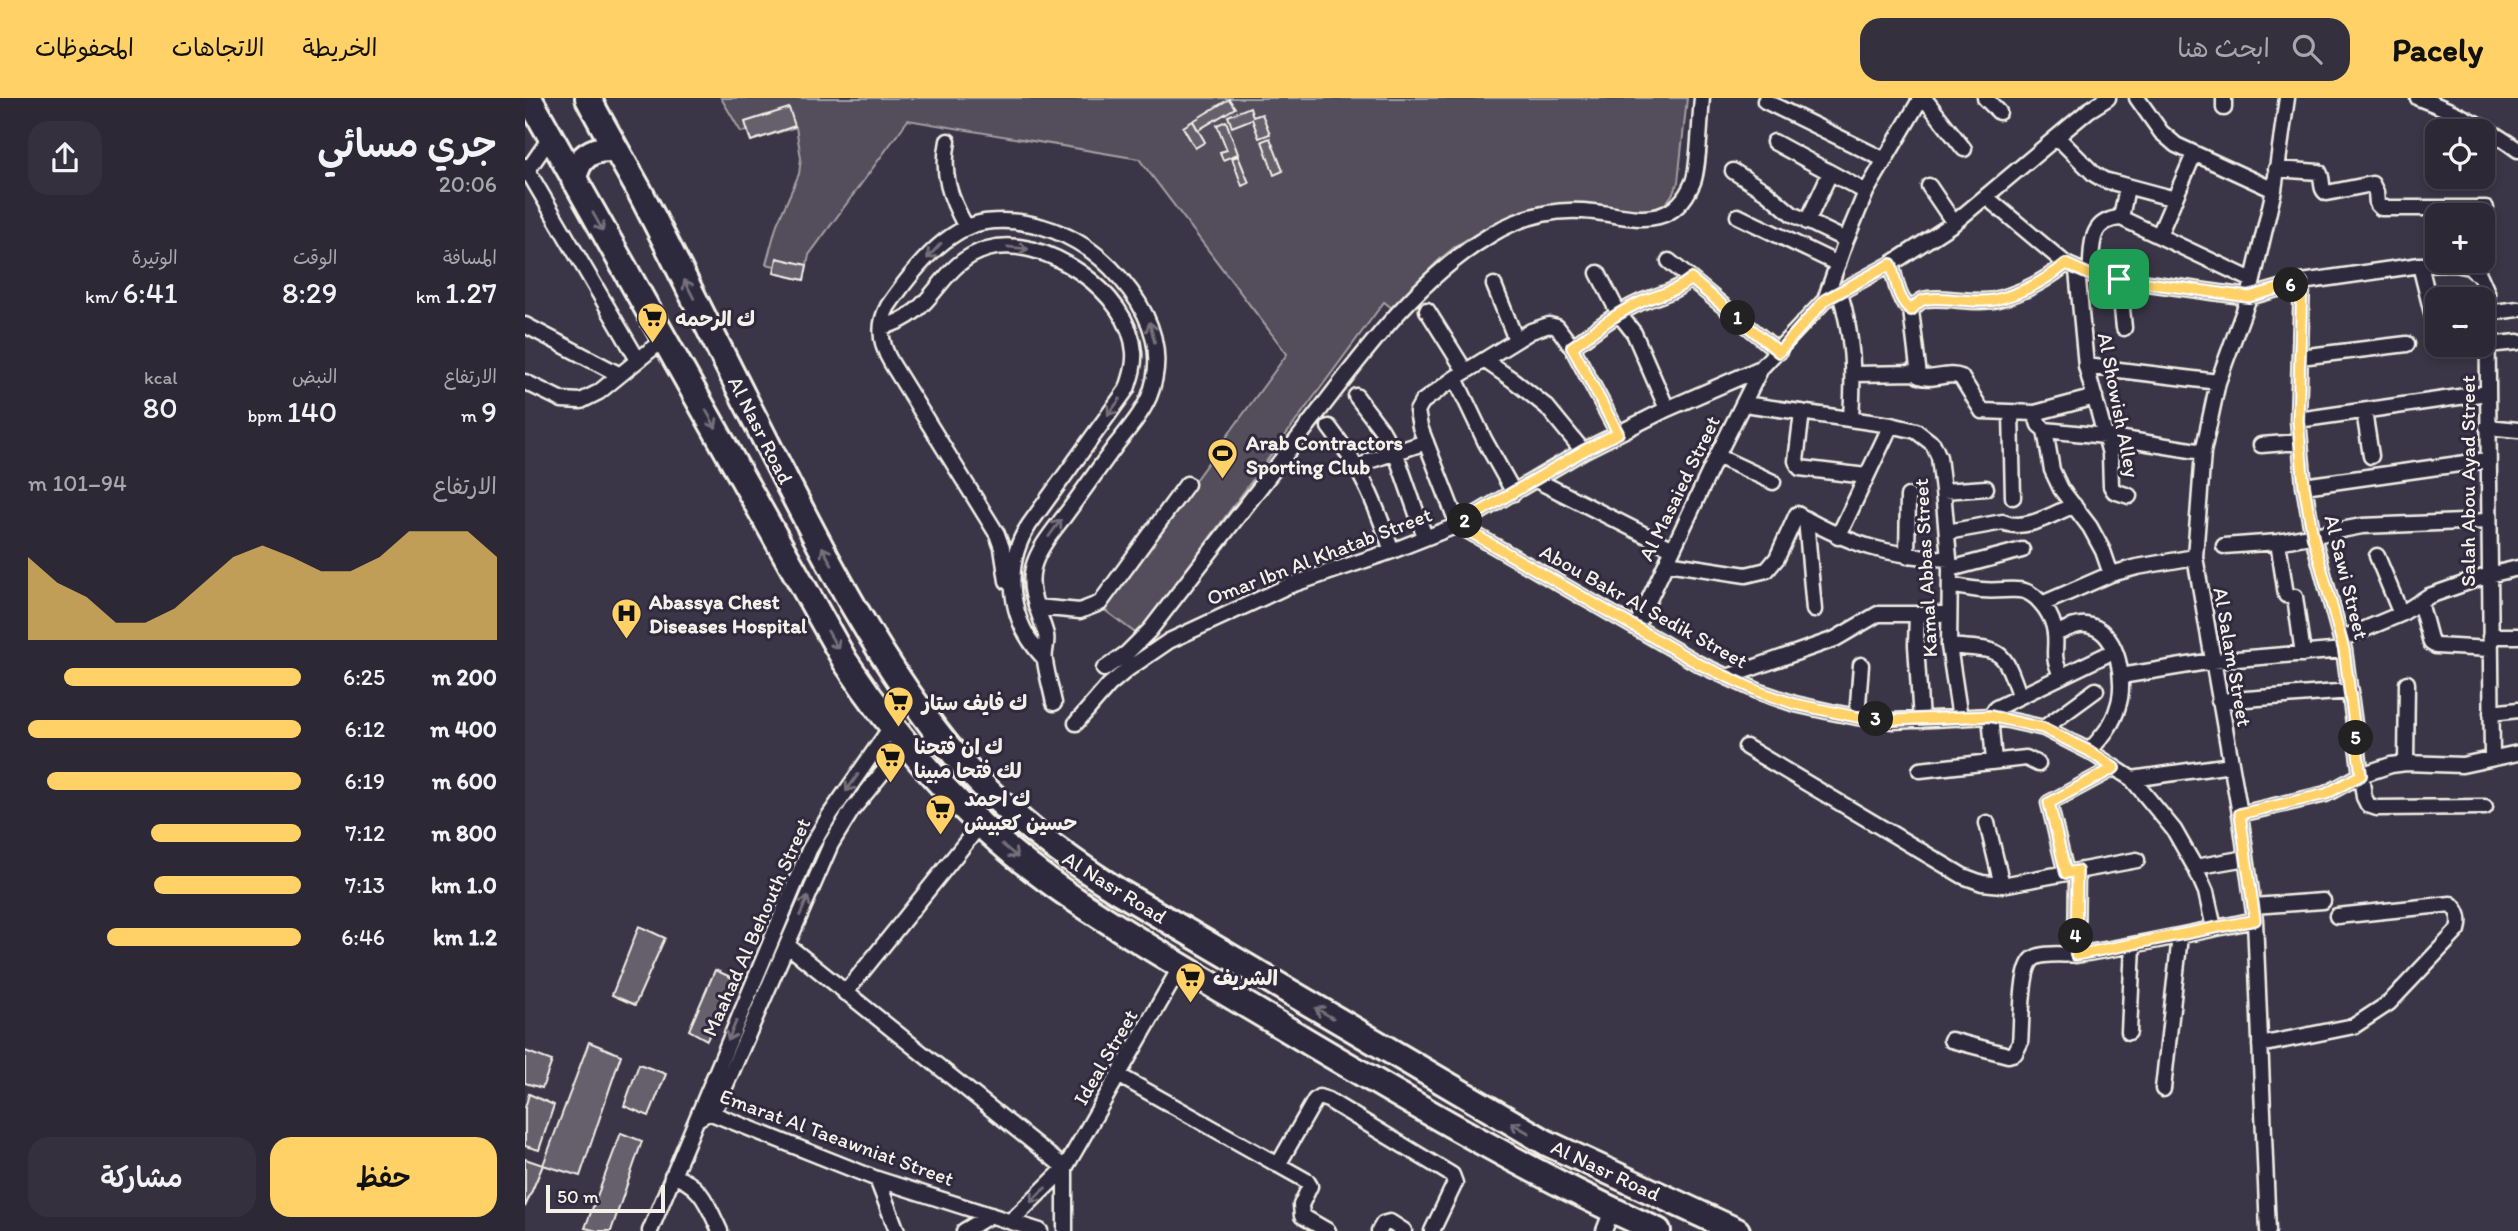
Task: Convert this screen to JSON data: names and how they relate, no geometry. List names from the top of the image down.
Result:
{
  "streets": {
    "highway": ["Al Nasr Road"],
    "street": [
      "Al Showish Alley",
      "Salah Abou Ayad Street",
      "Al Masaied Street",
      "Omar Ibn Al Khatab Street",
      "Kamal Abbas Street",
      "Al Sawi Street",
      "Abou Bakr Al Sedik Street",
      "Al Salam Street",
      "Maahad Al Behouth Street",
      "Ideal Street",
      "Emarat Al Taeawniat Street"
    ]
  },
  "crossings": [
    ["Al Nasr Road", "Maahad Al Behouth Street"],
    ["Al Nasr Road", "Ideal Street"],
    ["Salah Abou Ayad Street", "Al Sawi Street"],
    ["Salah Abou Ayad Street", "Al Salam Street"],
    ["Al Masaied Street", "Omar Ibn Al Khatab Street"],
    ["Al Masaied Street", "Kamal Abbas Street"],
    ["Al Masaied Street", "Abou Bakr Al Sedik Street"],
    ["Omar Ibn Al Khatab Street", "Abou Bakr Al Sedik Street"],
    ["Kamal Abbas Street", "Abou Bakr Al Sedik Street"],
    ["Maahad Al Behouth Street", "Emarat Al Taeawniat Street"],
    ["Ideal Street", "Emarat Al Taeawniat Street"]
  ],
  "places": {
    "supermarket": [
      "ك الرحمه",
      "ك فايف ستار",
      "ك ان فتحنا لك فتحا مبينا",
      "ك احمد حسين كعبيش",
      "الشريف"
    ],
    "sports": ["Arab Contractors Sporting Club"],
    "hospital": ["Abassya Chest Diseases Hospital"]
  },
  "scale_bar": "50 m",
  "page": {
    "header": "Pacely",
    "search": "ابحث هنا",
    "nav": ["الخريطة", "الاتجاهات", "المحفوظات"],
    "heading": ["جري مسائي", "20:06"],
    "map_buttons": ["+", "−"],
    "stats": [
      ["المسافة", "1.27 km"],
      ["الوقت", "8:29"],
      ["الوتيرة", "6:41 /km"],
      ["الارتفاع", "9 m"],
      ["النبض", "140 bpm"],
      ["kcal", "80"]
    ],
    "pins": [
      "6",
      "1",
      "2",
      "3",
      "5",
      "4"
    ],
    "chart": ["الارتفاع", "94–101 m"],
    "list": [
      {
        "name": "200 m",
        "note": "6:25"
      },
      {
        "name": "400 m",
        "note": "6:12"
      },
      {
        "name": "600 m",
        "note": "6:19"
      },
      {
        "name": "800 m",
        "note": "7:12"
      },
      {
        "name": "1.0 km",
        "note": "7:13"
      },
      {
        "name": "1.2 km",
        "note": "6:46"
      }
    ],
    "buttons": ["حفظ", "مشاركة"],
    "scale": "50 m"
  }
}
